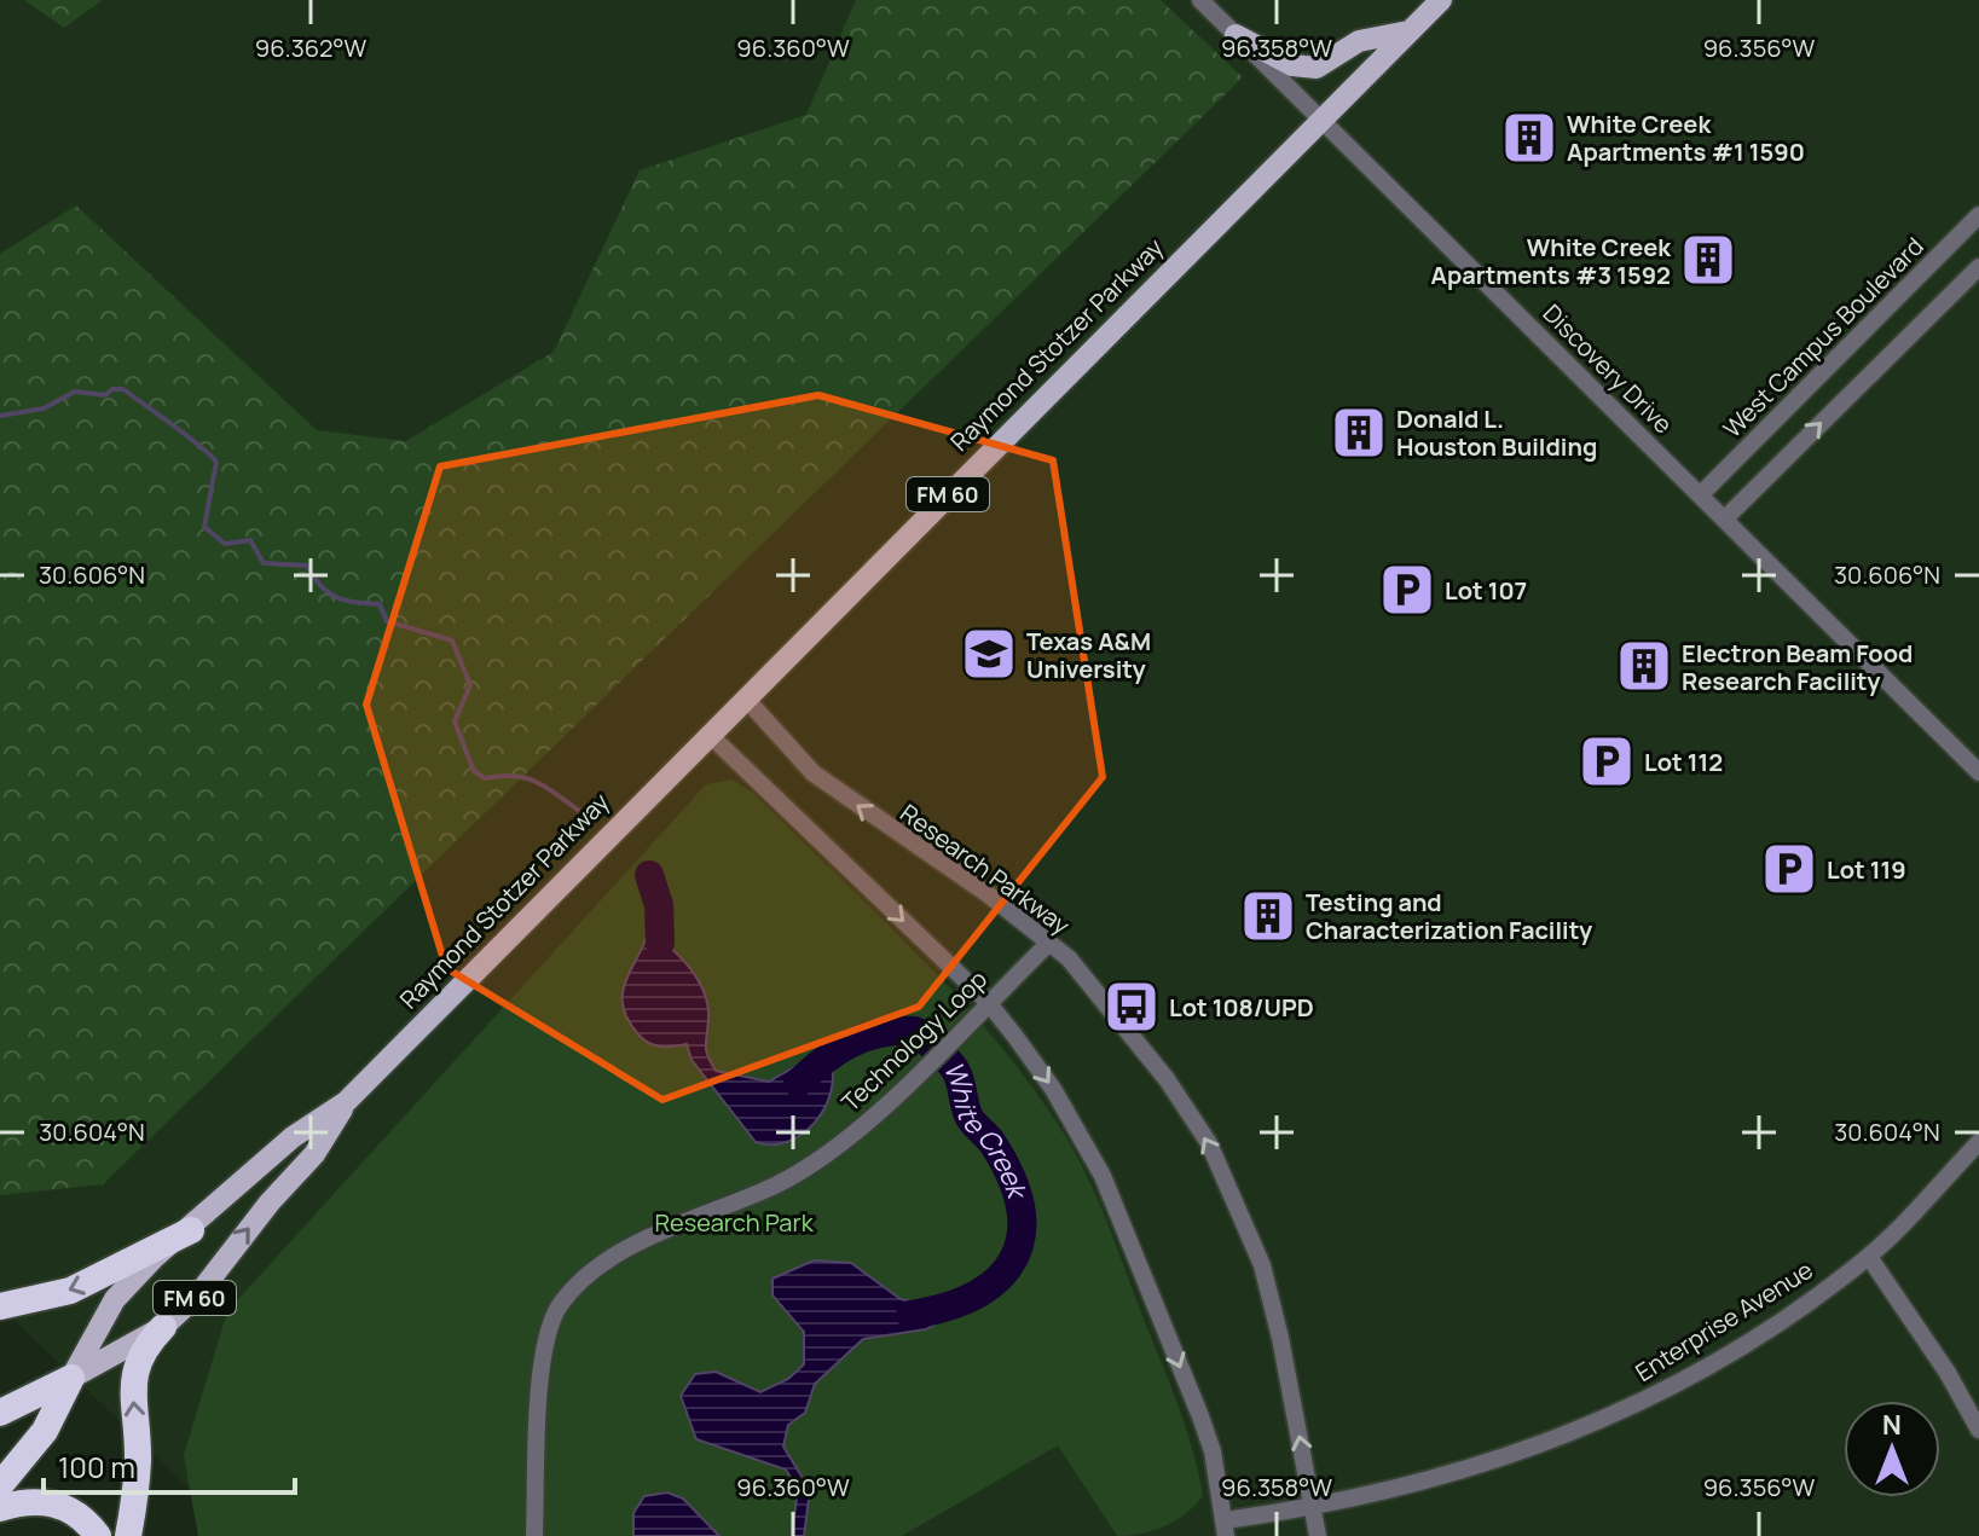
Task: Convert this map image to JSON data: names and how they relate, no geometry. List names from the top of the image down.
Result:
{
  "streets": {
    "highway": ["Raymond Stotzer Parkway", "FM 60"],
    "street": [
      "West Campus Boulevard",
      "Discovery Drive",
      "Research Parkway",
      "Technology Loop",
      "Enterprise Avenue"
    ]
  },
  "crossings": [
    ["West Campus Boulevard", "Discovery Drive"],
    ["Raymond Stotzer Parkway", "Discovery Drive"],
    ["Raymond Stotzer Parkway", "Research Parkway"],
    ["Research Parkway", "Technology Loop"],
    ["Research Parkway", "Enterprise Avenue"]
  ],
  "water": ["White Creek"],
  "parks": ["Research Park"],
  "places": {
    "building": [
      "White Creek Apartments #1 1590",
      "White Creek Apartments #3 1592",
      "Donald L. Houston Building",
      "Electron Beam Food Research Facility",
      "Testing and Characterization Facility"
    ],
    "parking": ["Lot 107", "Lot 112", "Lot 119"],
    "school or university": ["Texas A&M University"],
    "bus stop": ["Lot 108/UPD"]
  },
  "scale_bar": "100 m",
  "north": "top",
  "coordinates": [
    "96.362°W",
    "96.360°W",
    "96.358°W",
    "96.356°W",
    "30.606°N",
    "30.604°N"
  ]
}
